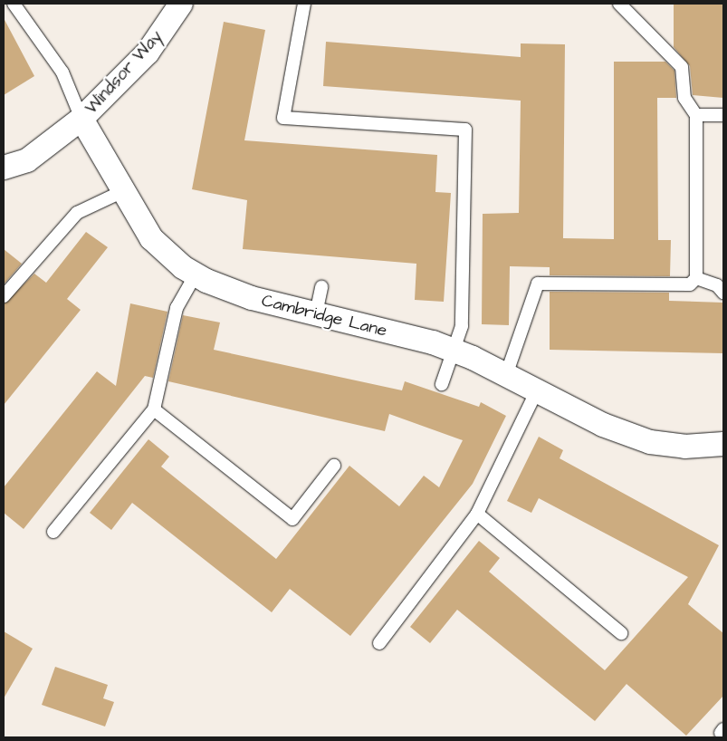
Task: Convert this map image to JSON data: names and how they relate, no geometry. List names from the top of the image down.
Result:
{
  "streets": {
    "street": ["Windsor Way", "Cambridge Lane"]
  },
  "crossings": [
    ["Windsor Way", "Cambridge Lane"]
  ]
}
